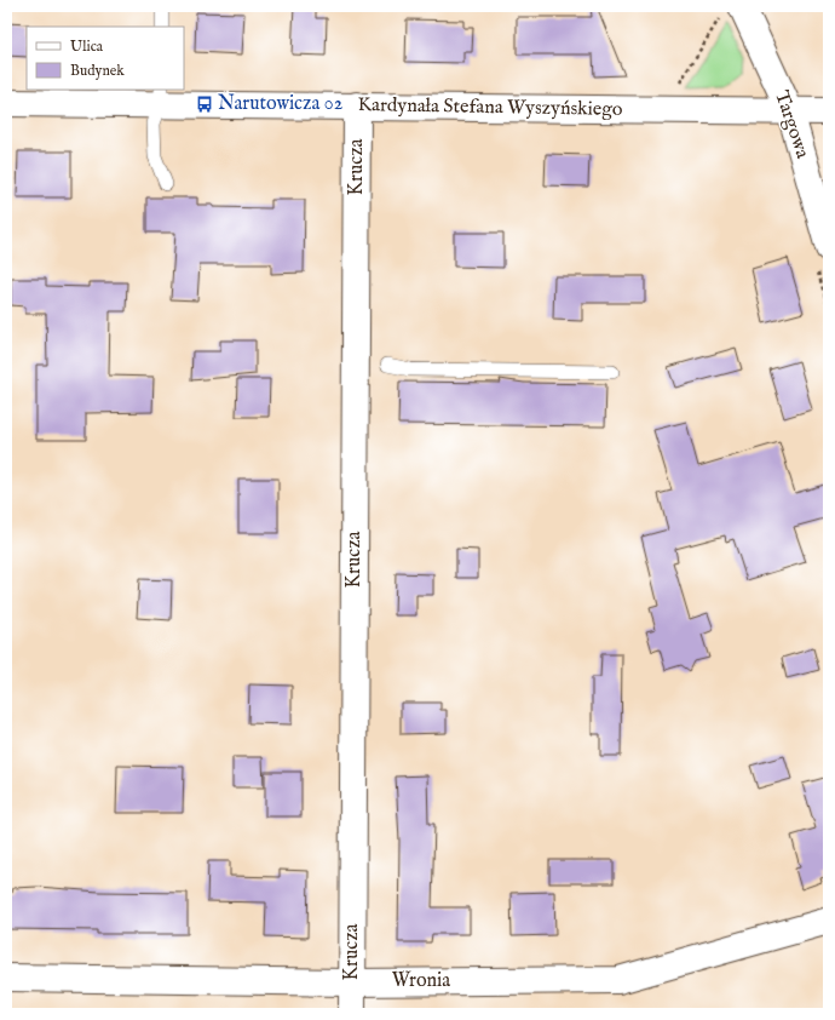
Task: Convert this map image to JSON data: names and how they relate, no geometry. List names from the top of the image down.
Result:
{
  "streets": {
    "street": [
      "Kardynała Stefana Wyszyńskiego",
      "Targowa",
      "Krucza",
      "Wronia"
    ]
  },
  "crossings": [
    ["Kardynała Stefana Wyszyńskiego", "Targowa"],
    ["Kardynała Stefana Wyszyńskiego", "Krucza"],
    ["Krucza", "Wronia"]
  ],
  "places": {
    "bus stop": ["Narutowicza 02"]
  },
  "legend": ["Ulica", "Budynek"]
}
